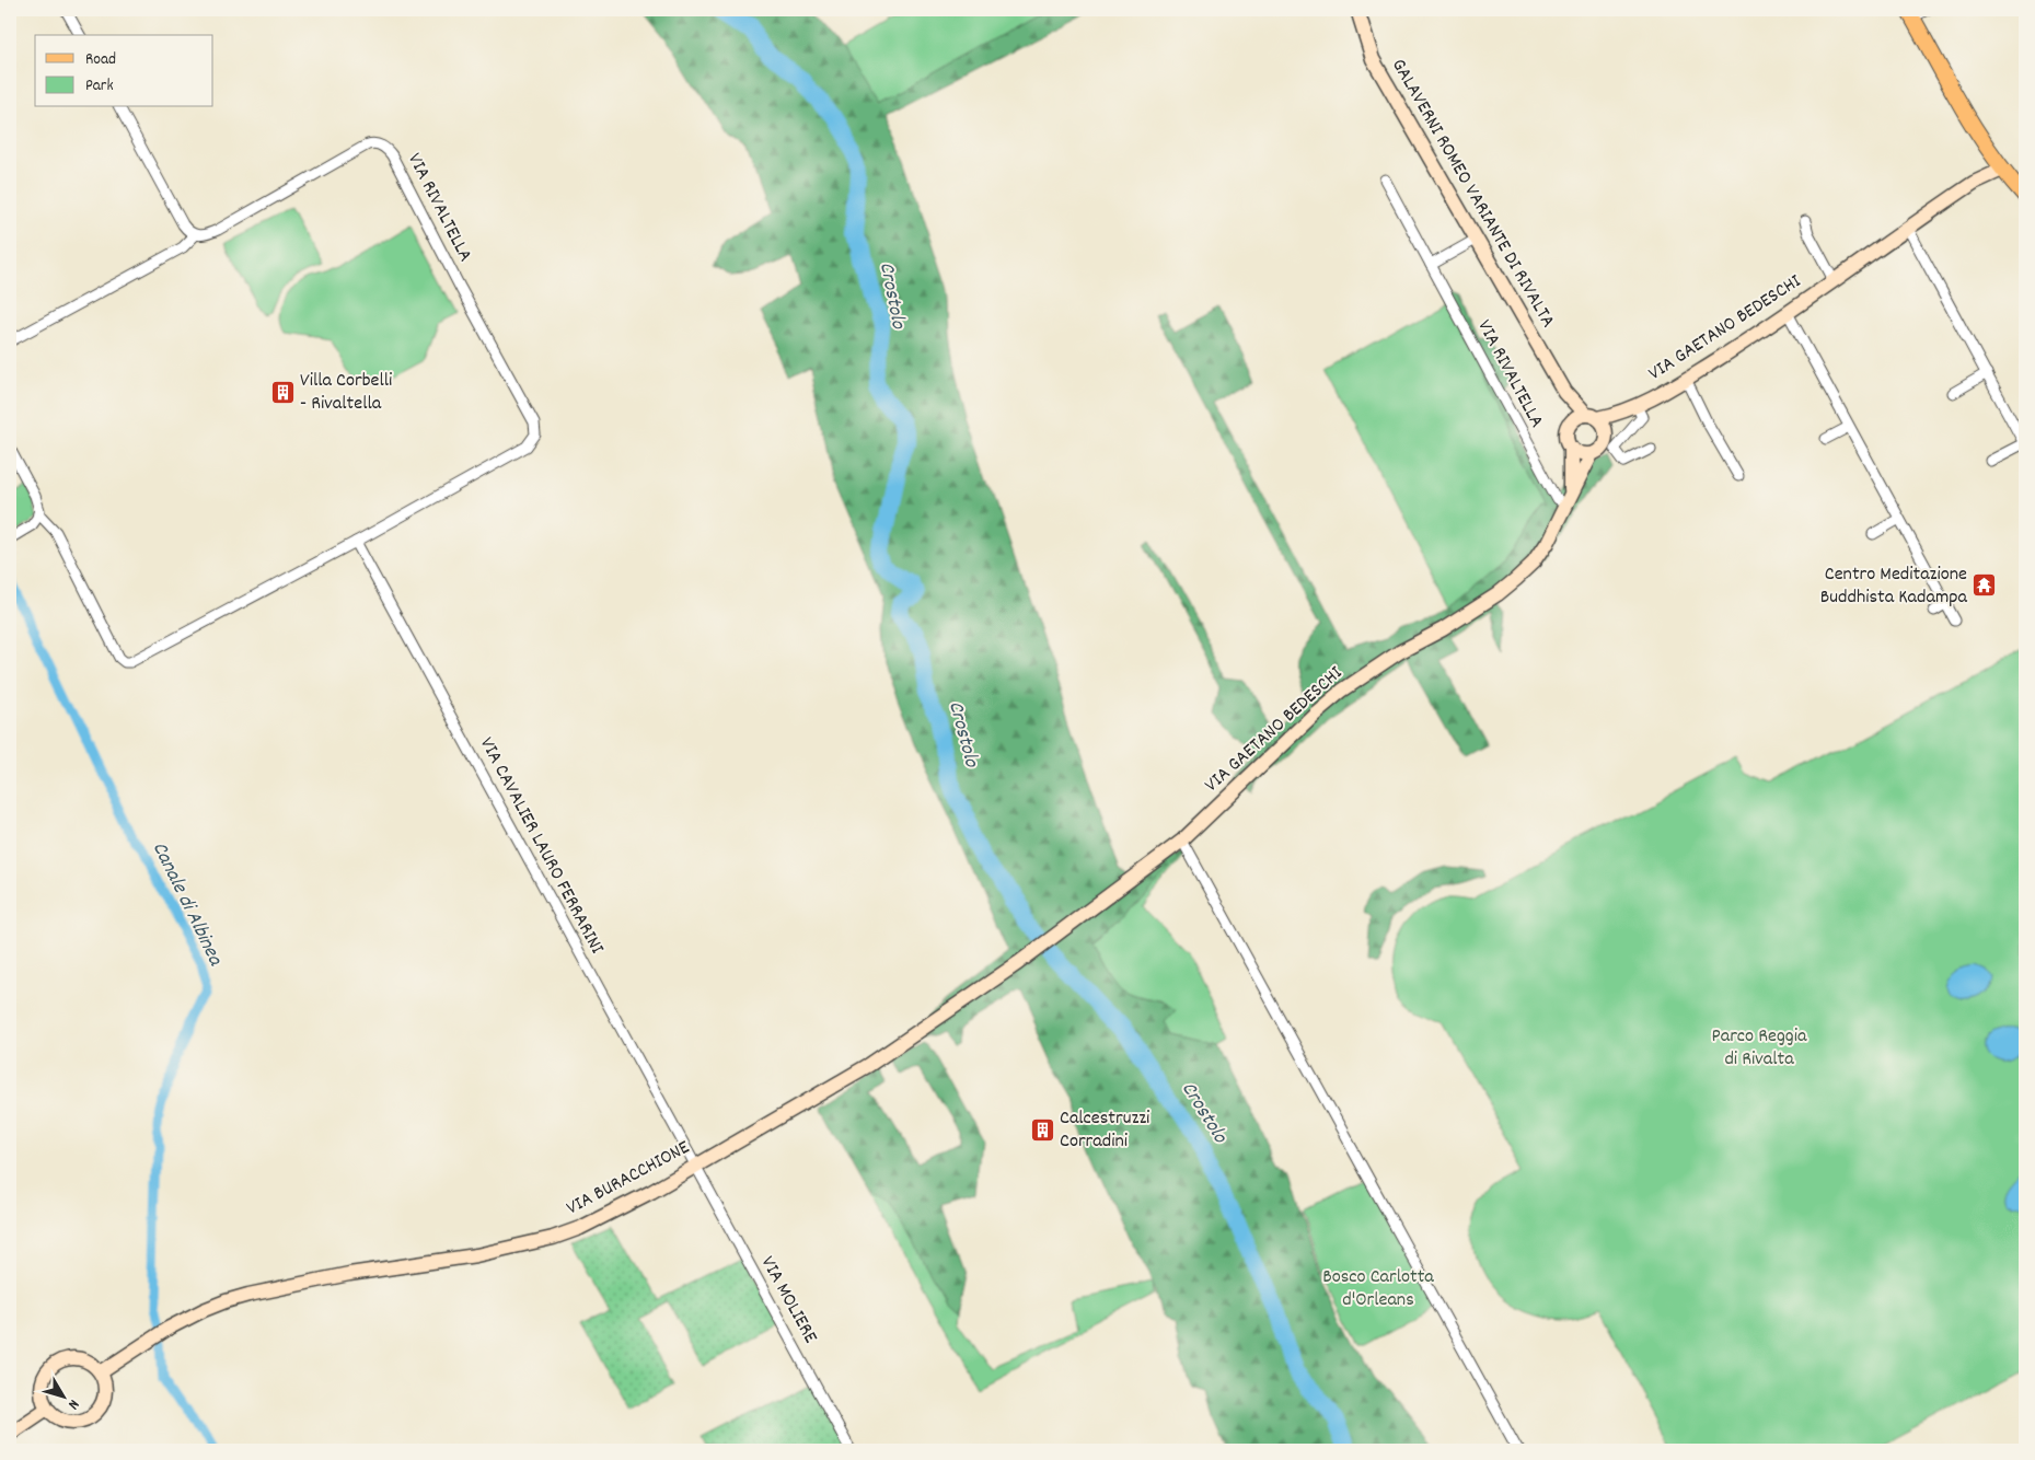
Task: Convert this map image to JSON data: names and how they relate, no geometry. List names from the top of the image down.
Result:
{
  "streets": {
    "main road": ["GALAVERNI ROMEO VARIANTE DI RIVALTA", "VIA GAETANO BEDESCHI", "VIA BURACCHIONE"],
    "street": ["VIA RIVALTELLA", "VIA CAVALIER LAURO FERRARINI", "VIA MOLIERE"]
  },
  "crossings": [
    ["GALAVERNI ROMEO VARIANTE DI RIVALTA", "VIA GAETANO BEDESCHI"],
    ["VIA RIVALTELLA", "VIA CAVALIER LAURO FERRARINI"],
    ["VIA GAETANO BEDESCHI", "VIA BURACCHIONE"],
    ["VIA CAVALIER LAURO FERRARINI", "VIA BURACCHIONE"],
    ["VIA CAVALIER LAURO FERRARINI", "VIA MOLIERE"],
    ["VIA BURACCHIONE", "VIA MOLIERE"]
  ],
  "water": ["Crostolo", "Canale di Albinea"],
  "parks": ["Parco Reggia di Rivalta", "Bosco Carlotta d'Orleans"],
  "places": {
    "building": ["Villa Corbelli - Rivaltella", "Calcestruzzi Corradini"],
    "temple": ["Centro Meditazione Buddhista Kadampa"]
  },
  "legend": ["Road", "Park"],
  "north": "bottom right"
}
